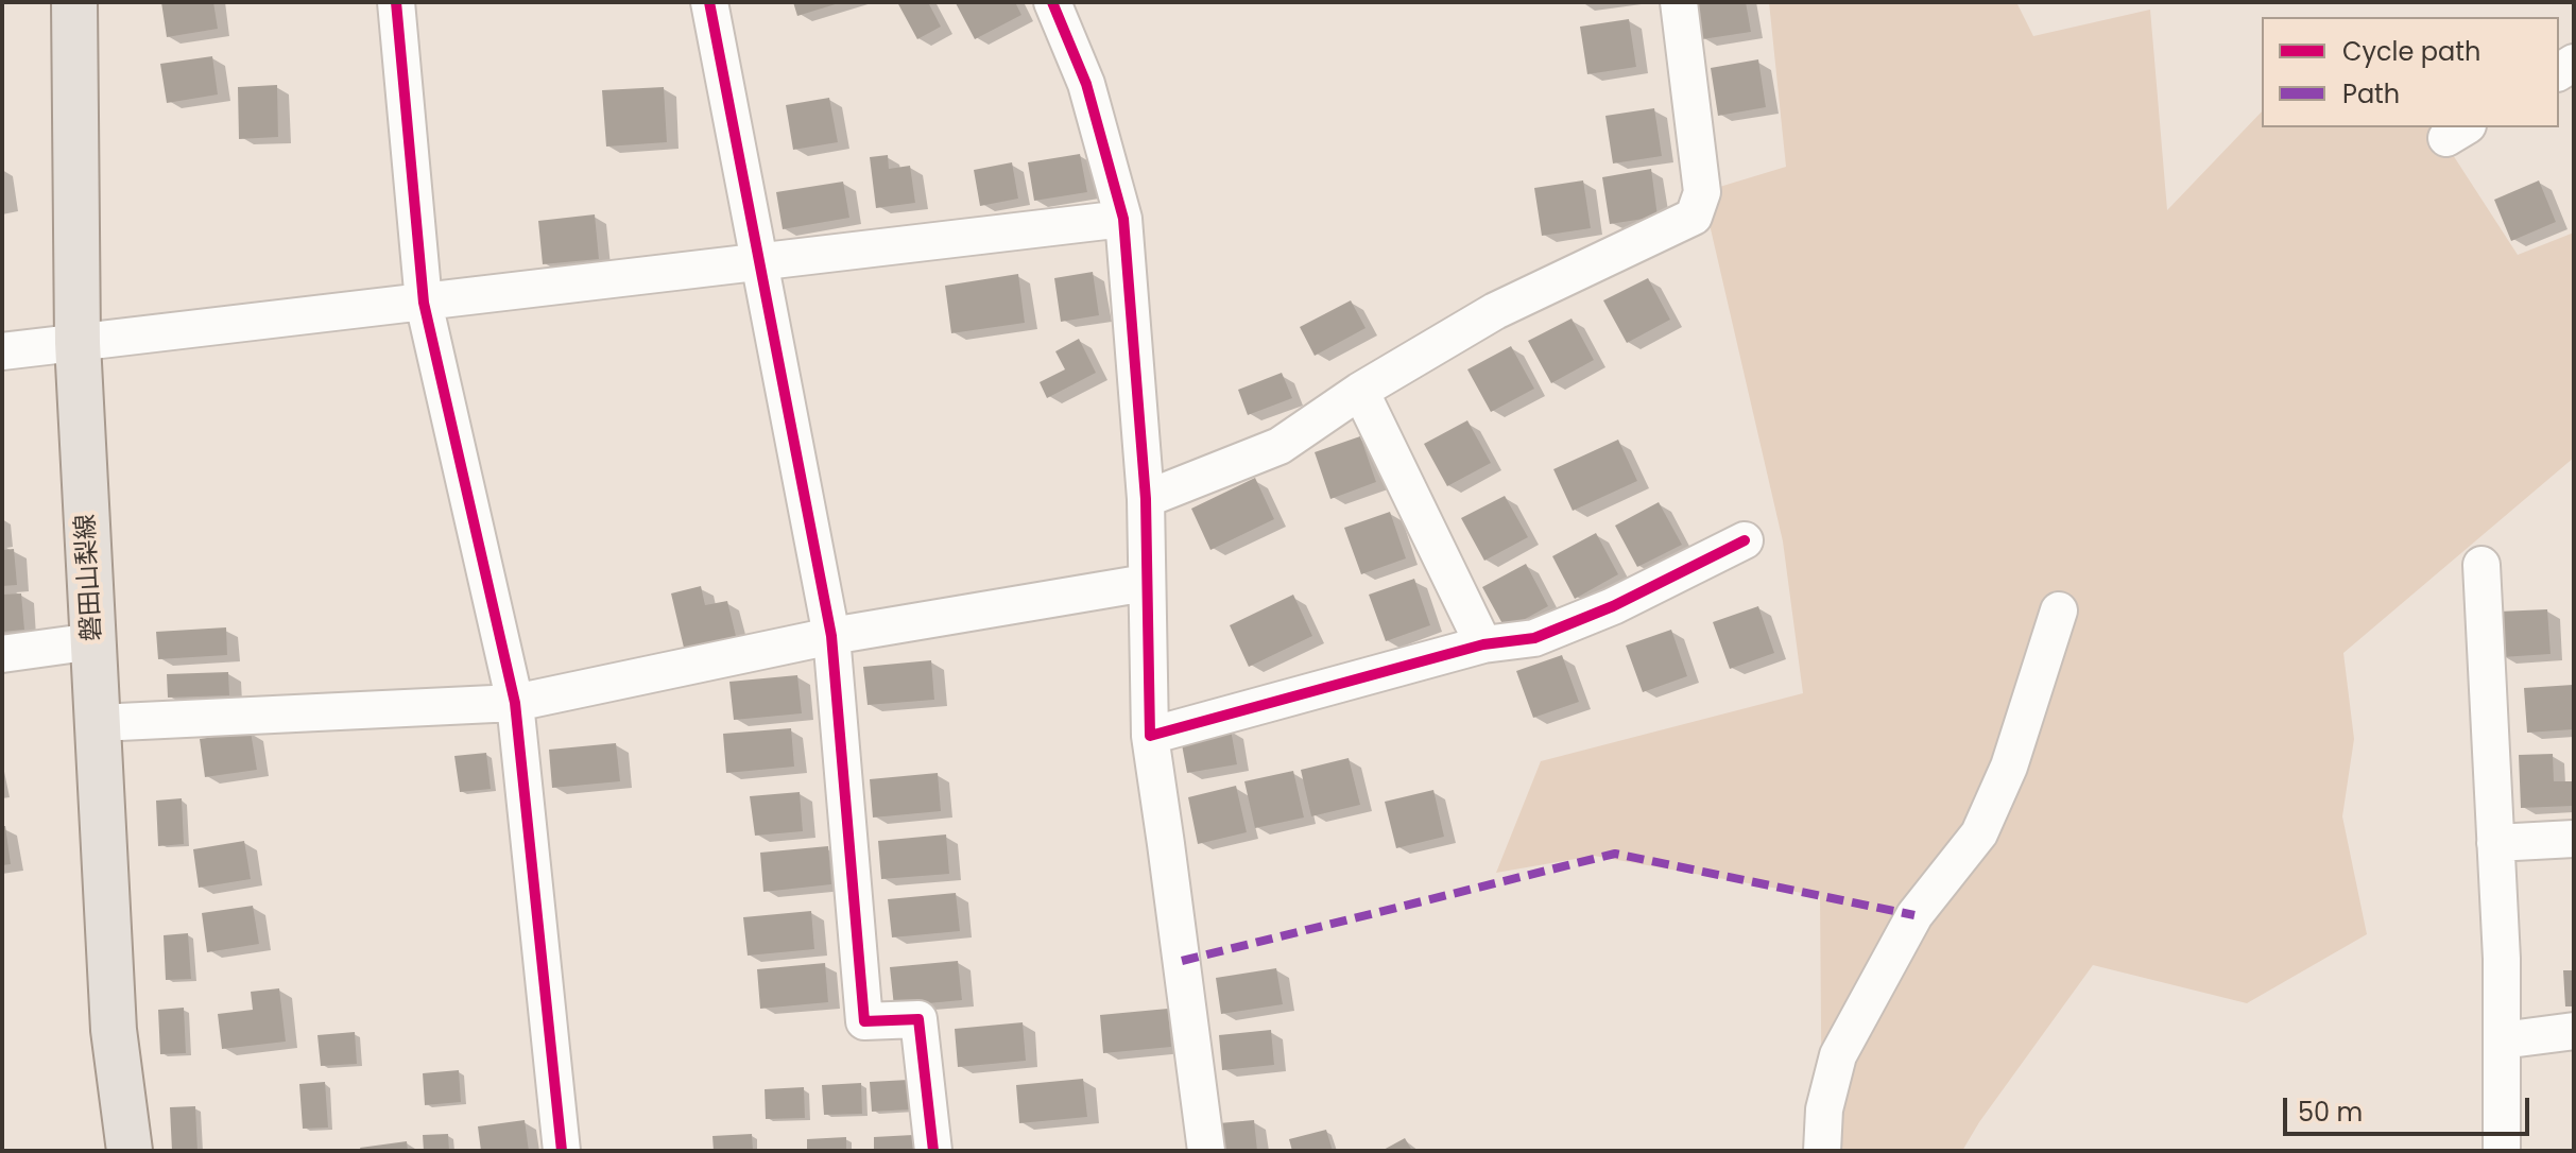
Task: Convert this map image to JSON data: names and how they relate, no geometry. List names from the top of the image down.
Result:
{
  "streets": {
    "main road": ["磐田山梨線"]
  },
  "legend": ["Cycle path", "Path"],
  "scale_bar": "50 m"
}
